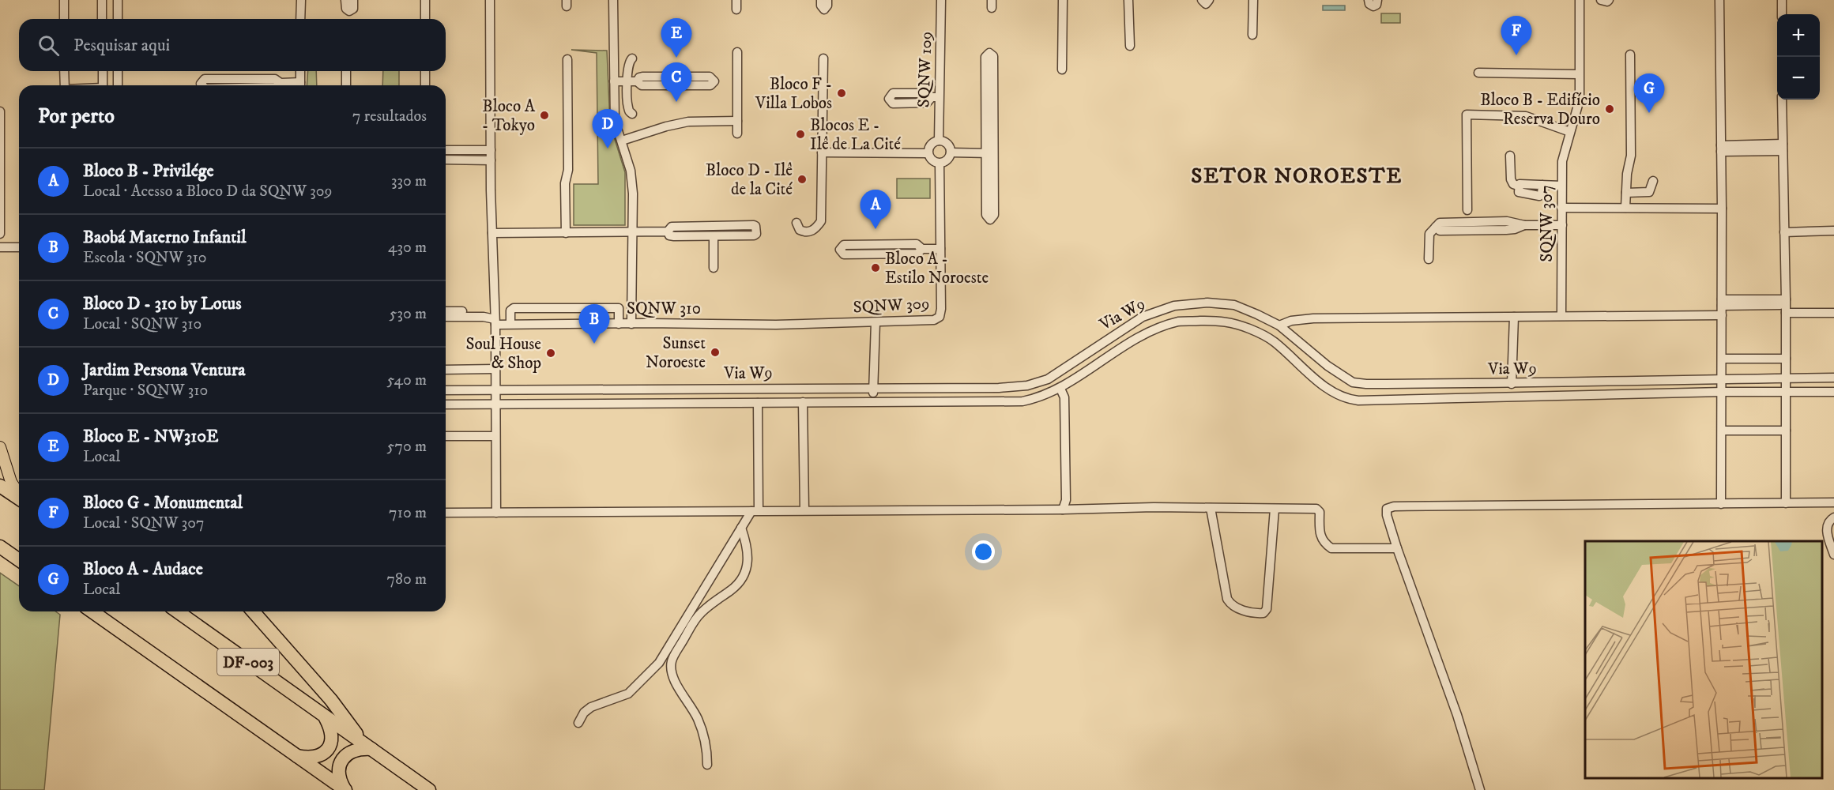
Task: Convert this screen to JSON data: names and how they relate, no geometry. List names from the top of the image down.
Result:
{
  "streets": {
    "highway": ["DF-003"],
    "street": [
      "SQNW 109",
      "SQNW 307",
      "SQNW 309",
      "SQNW 310",
      "Via W9"
    ]
  },
  "crossings": [
    ["SQNW 109", "SQNW 309"],
    ["SQNW 309", "SQNW 310"]
  ],
  "districts": ["SETOR NOROESTE"],
  "places": [
    "Bloco F - Villa Lobos",
    "Bloco B - Edifício Reserva Douro",
    "Bloco A - Tokyo",
    "Blocos E - Ilê de La Cité",
    "Bloco D - Ilê de la Cité",
    "Bloco A - Estilo Noroeste",
    "Sunset Noroeste",
    "Soul House & Shop"
  ],
  "page": {
    "map_buttons": ["+", "−"],
    "pins": [
      "F",
      "E",
      "C",
      "G",
      "D",
      "A",
      "B"
    ],
    "search": "Pesquisar aqui",
    "heading": ["Por perto", "7 resultados"],
    "list": [
      {
        "mark": "A",
        "name": "Bloco B - Privilége",
        "note": "Local · Acesso a Bloco D da SQNW 309",
        "value": "330 m"
      },
      {
        "mark": "B",
        "name": "Baobá Materno Infantil",
        "note": "Escola · SQNW 310",
        "value": "430 m"
      },
      {
        "mark": "C",
        "name": "Bloco D - 310 by Lotus",
        "note": "Local · SQNW 310",
        "value": "530 m"
      },
      {
        "mark": "D",
        "name": "Jardim Persona Ventura",
        "note": "Parque · SQNW 310",
        "value": "540 m"
      },
      {
        "mark": "E",
        "name": "Bloco E - NW310E",
        "note": "Local",
        "value": "570 m"
      },
      {
        "mark": "F",
        "name": "Bloco G - Monumental",
        "note": "Local · SQNW 307",
        "value": "710 m"
      },
      {
        "mark": "G",
        "name": "Bloco A - Audace",
        "note": "Local",
        "value": "780 m"
      }
    ]
  }
}
